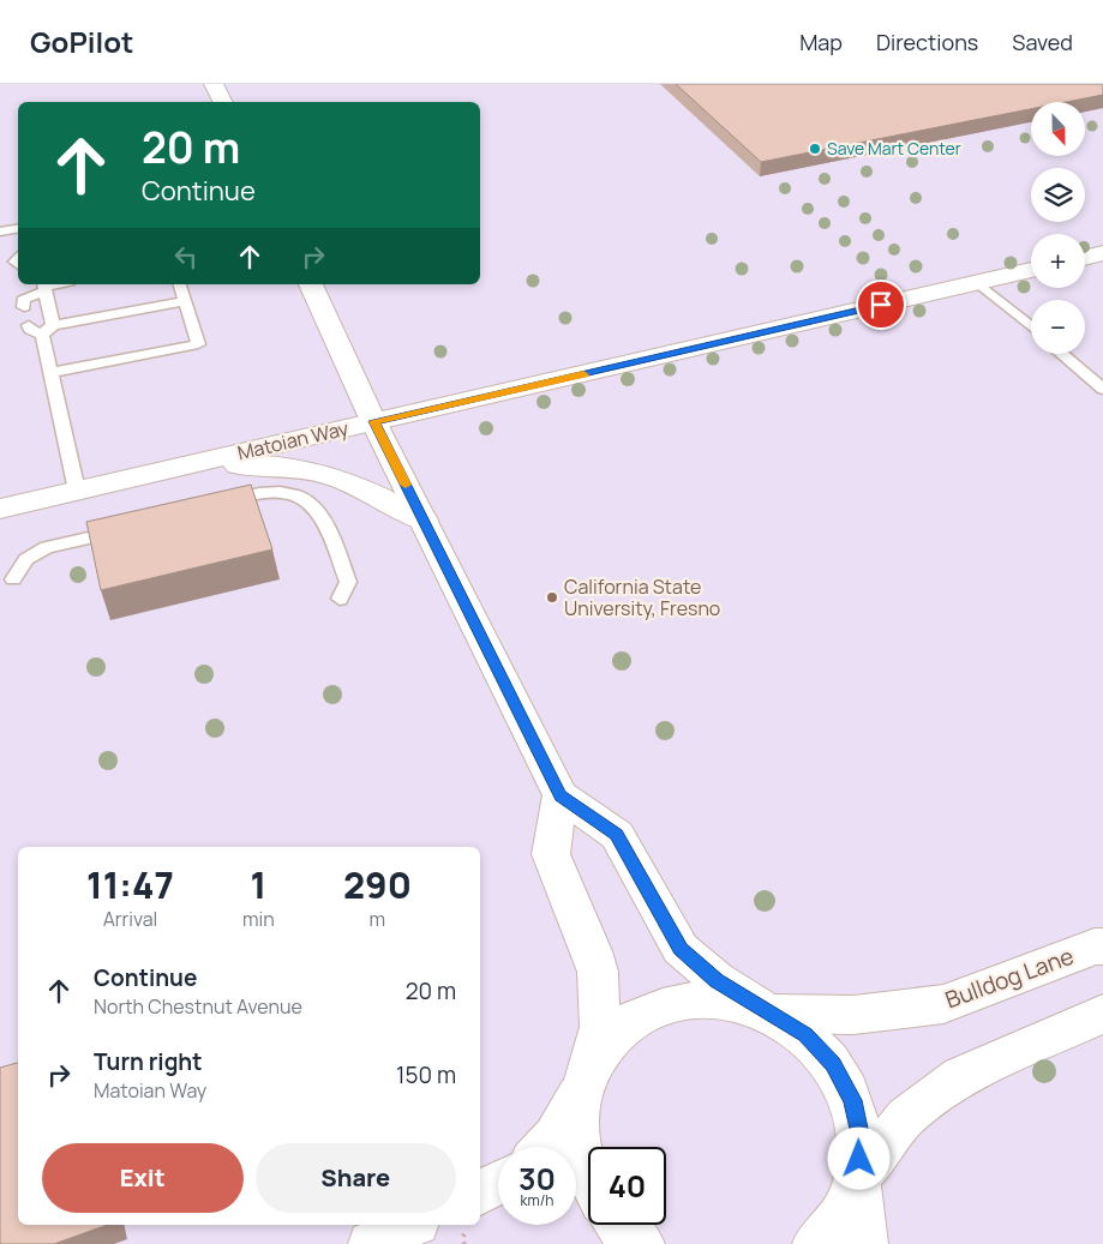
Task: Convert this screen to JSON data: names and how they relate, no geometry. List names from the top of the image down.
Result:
{
  "streets": {
    "street": ["Matoian Way", "Bulldog Lane"]
  },
  "places": ["Save Mart Center", "California State University, Fresno"],
  "north": "bottom",
  "page": {
    "header": "GoPilot",
    "nav": ["Map", "Directions", "Saved"],
    "map_buttons": ["+", "−"],
    "turn": ["20 m", "Continue"],
    "eta": [
      "11:47",
      "Arrival",
      "1",
      "min",
      "290",
      "m"
    ],
    "list": [
      {
        "name": "Continue",
        "note": "North Chestnut Avenue",
        "value": "20 m"
      },
      {
        "name": "Turn right",
        "note": "Matoian Way",
        "value": "150 m"
      }
    ],
    "buttons": ["Exit", "Share"],
    "speed": "30 km/h",
    "limit": "40"
  }
}
